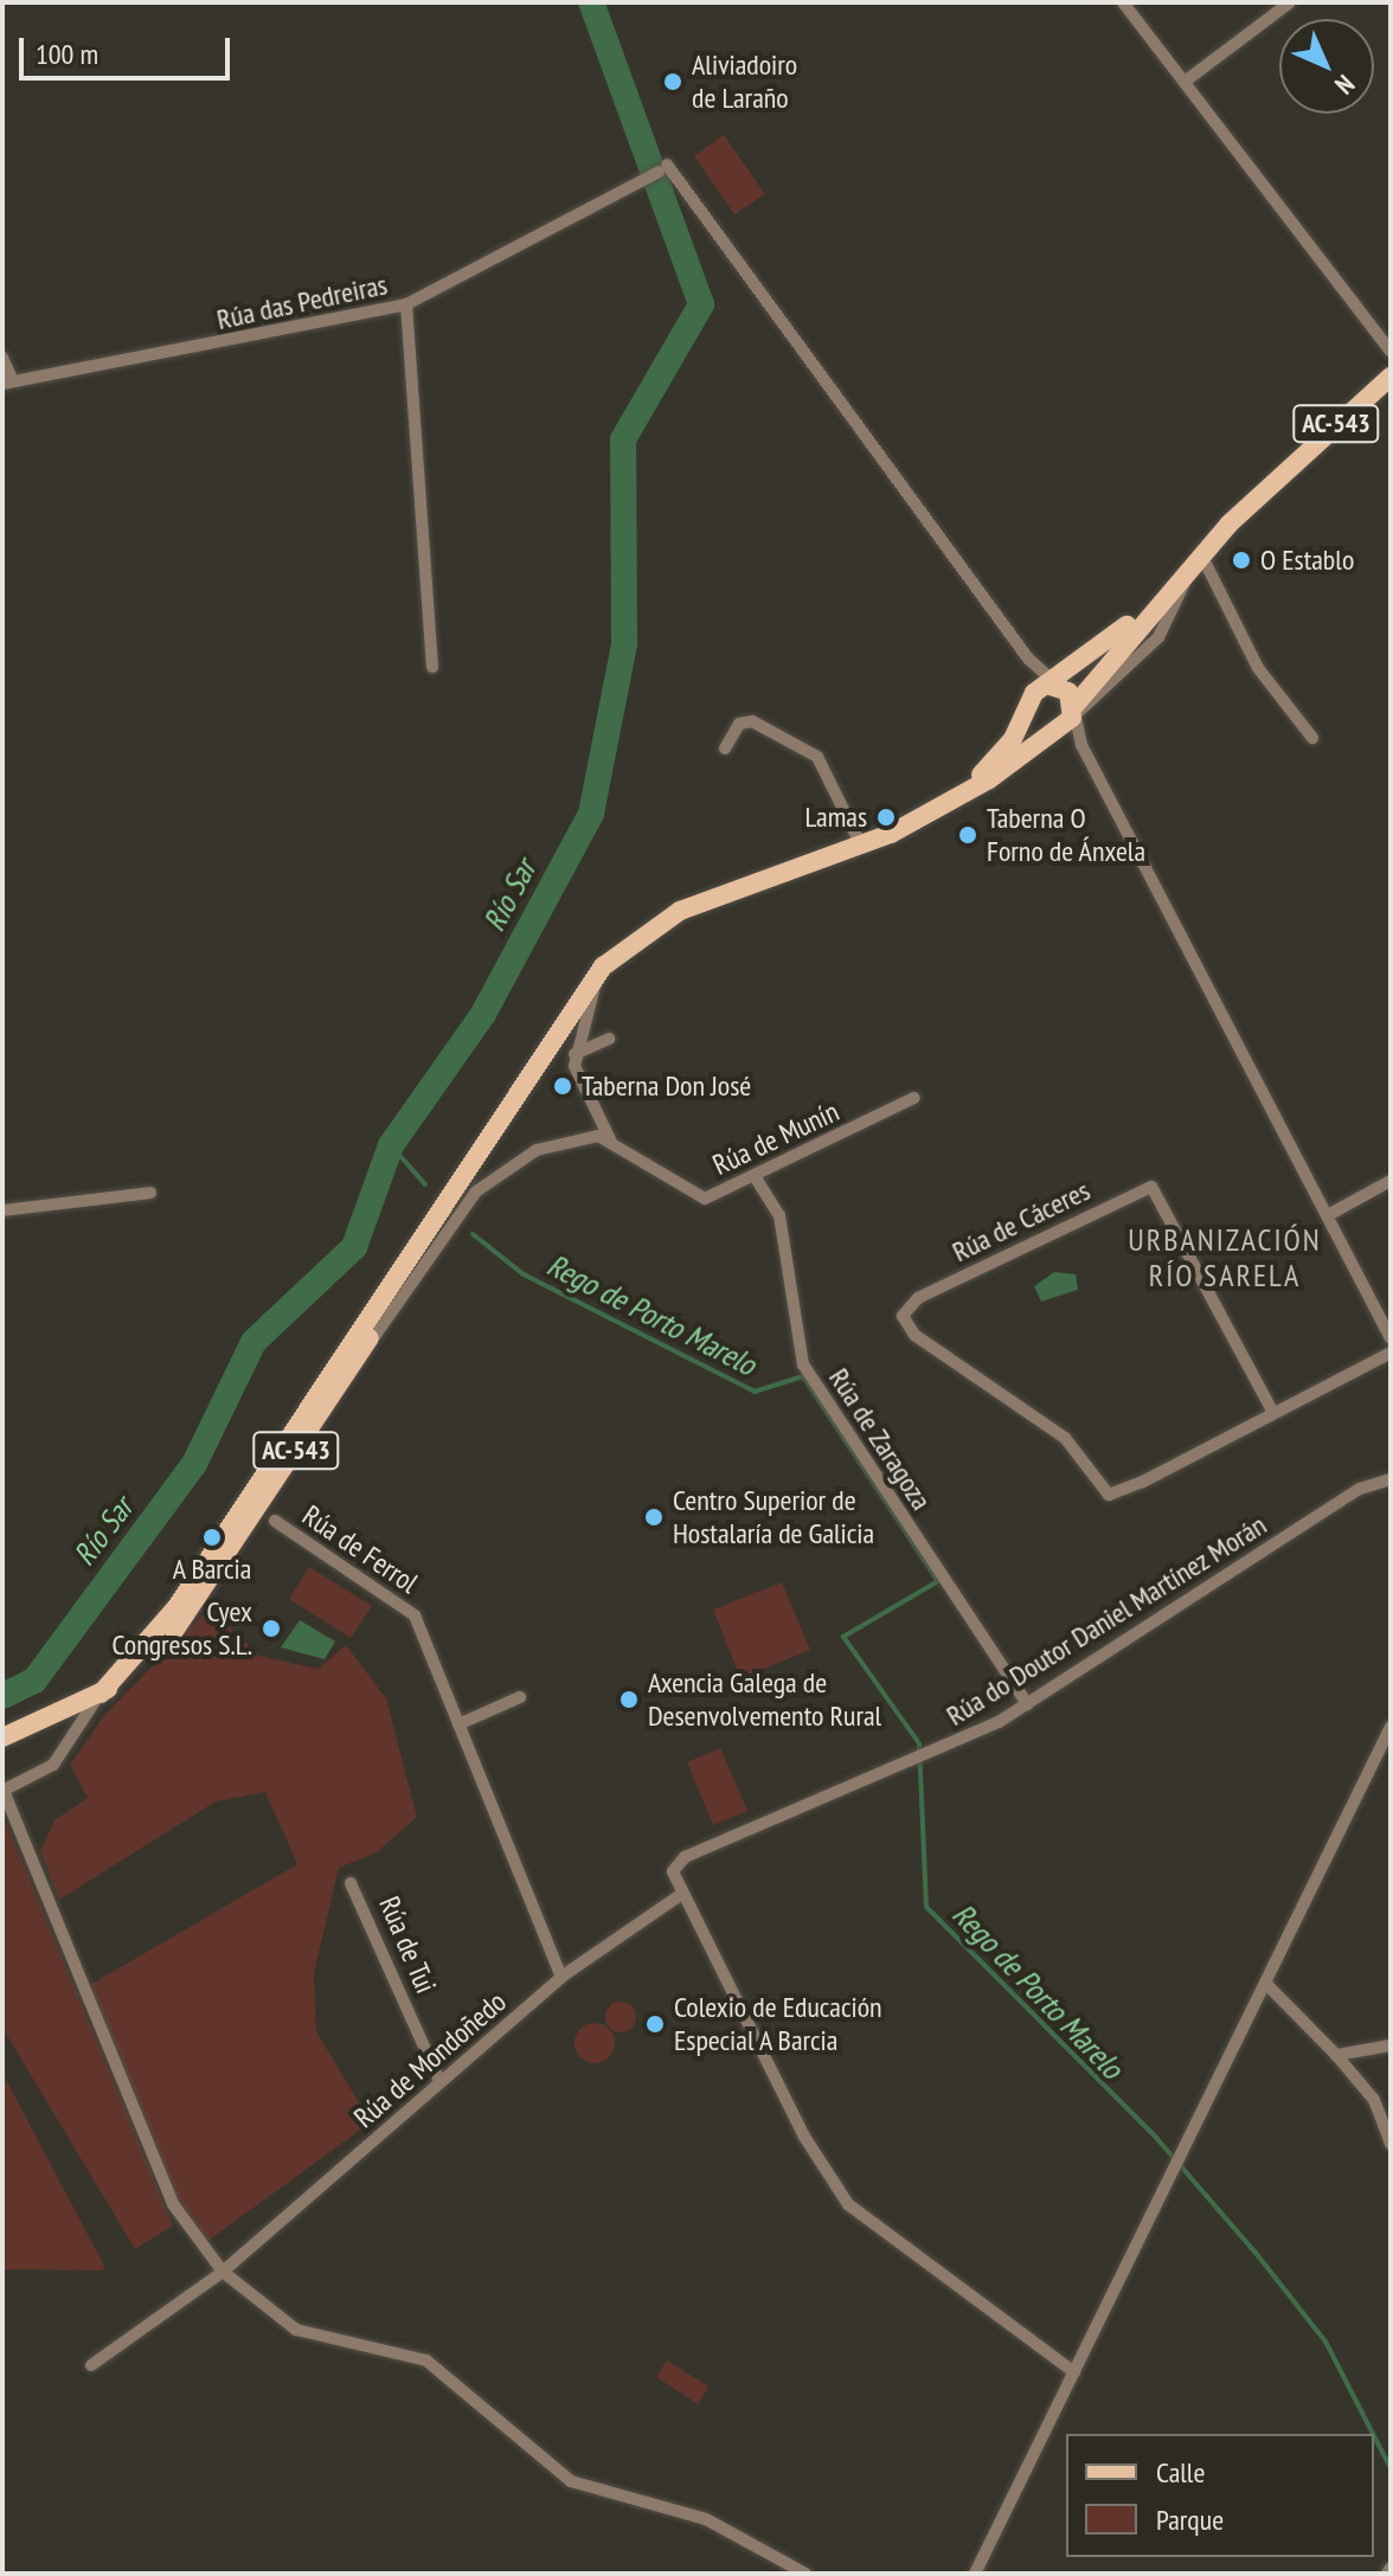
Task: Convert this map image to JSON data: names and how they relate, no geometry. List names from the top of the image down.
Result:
{
  "streets": {
    "main road": ["AC-543"],
    "street": [
      "Rúa das Pedreiras",
      "Rúa de Munín",
      "Rúa de Cáceres",
      "Rúa de Zaragoza",
      "Rúa de Ferrol",
      "Rúa do Doutor Daniel Martínez Morán",
      "Rúa de Tui",
      "Rúa de Mondoñedo"
    ]
  },
  "crossings": [
    ["AC-543", "Rúa de Munín"],
    ["Rúa de Munín", "Rúa de Zaragoza"],
    ["Rúa de Zaragoza", "Rúa do Doutor Daniel Martínez Morán"],
    ["Rúa de Ferrol", "Rúa de Mondoñedo"],
    ["Rúa do Doutor Daniel Martínez Morán", "Rúa de Mondoñedo"],
    ["Rúa de Tui", "Rúa de Mondoñedo"]
  ],
  "districts": ["URBANIZACIÓN RÍO SARELA"],
  "water": ["Río Sar", "Rego de Porto Marelo"],
  "places": [
    "Aliviadoiro de Laraño",
    "O Establo",
    "Lamas",
    "Taberna O Forno de Ánxela",
    "Taberna Don José",
    "Centro Superior de Hostalaría de Galicia",
    "A Barcia",
    "Cyex Congresos S.L.",
    "Axencia Galega de Desenvolvemento Rural",
    "Colexio de Educación Especial A Barcia"
  ],
  "legend": ["Calle", "Parque"],
  "scale_bar": "100 m",
  "north": "bottom right"
}
